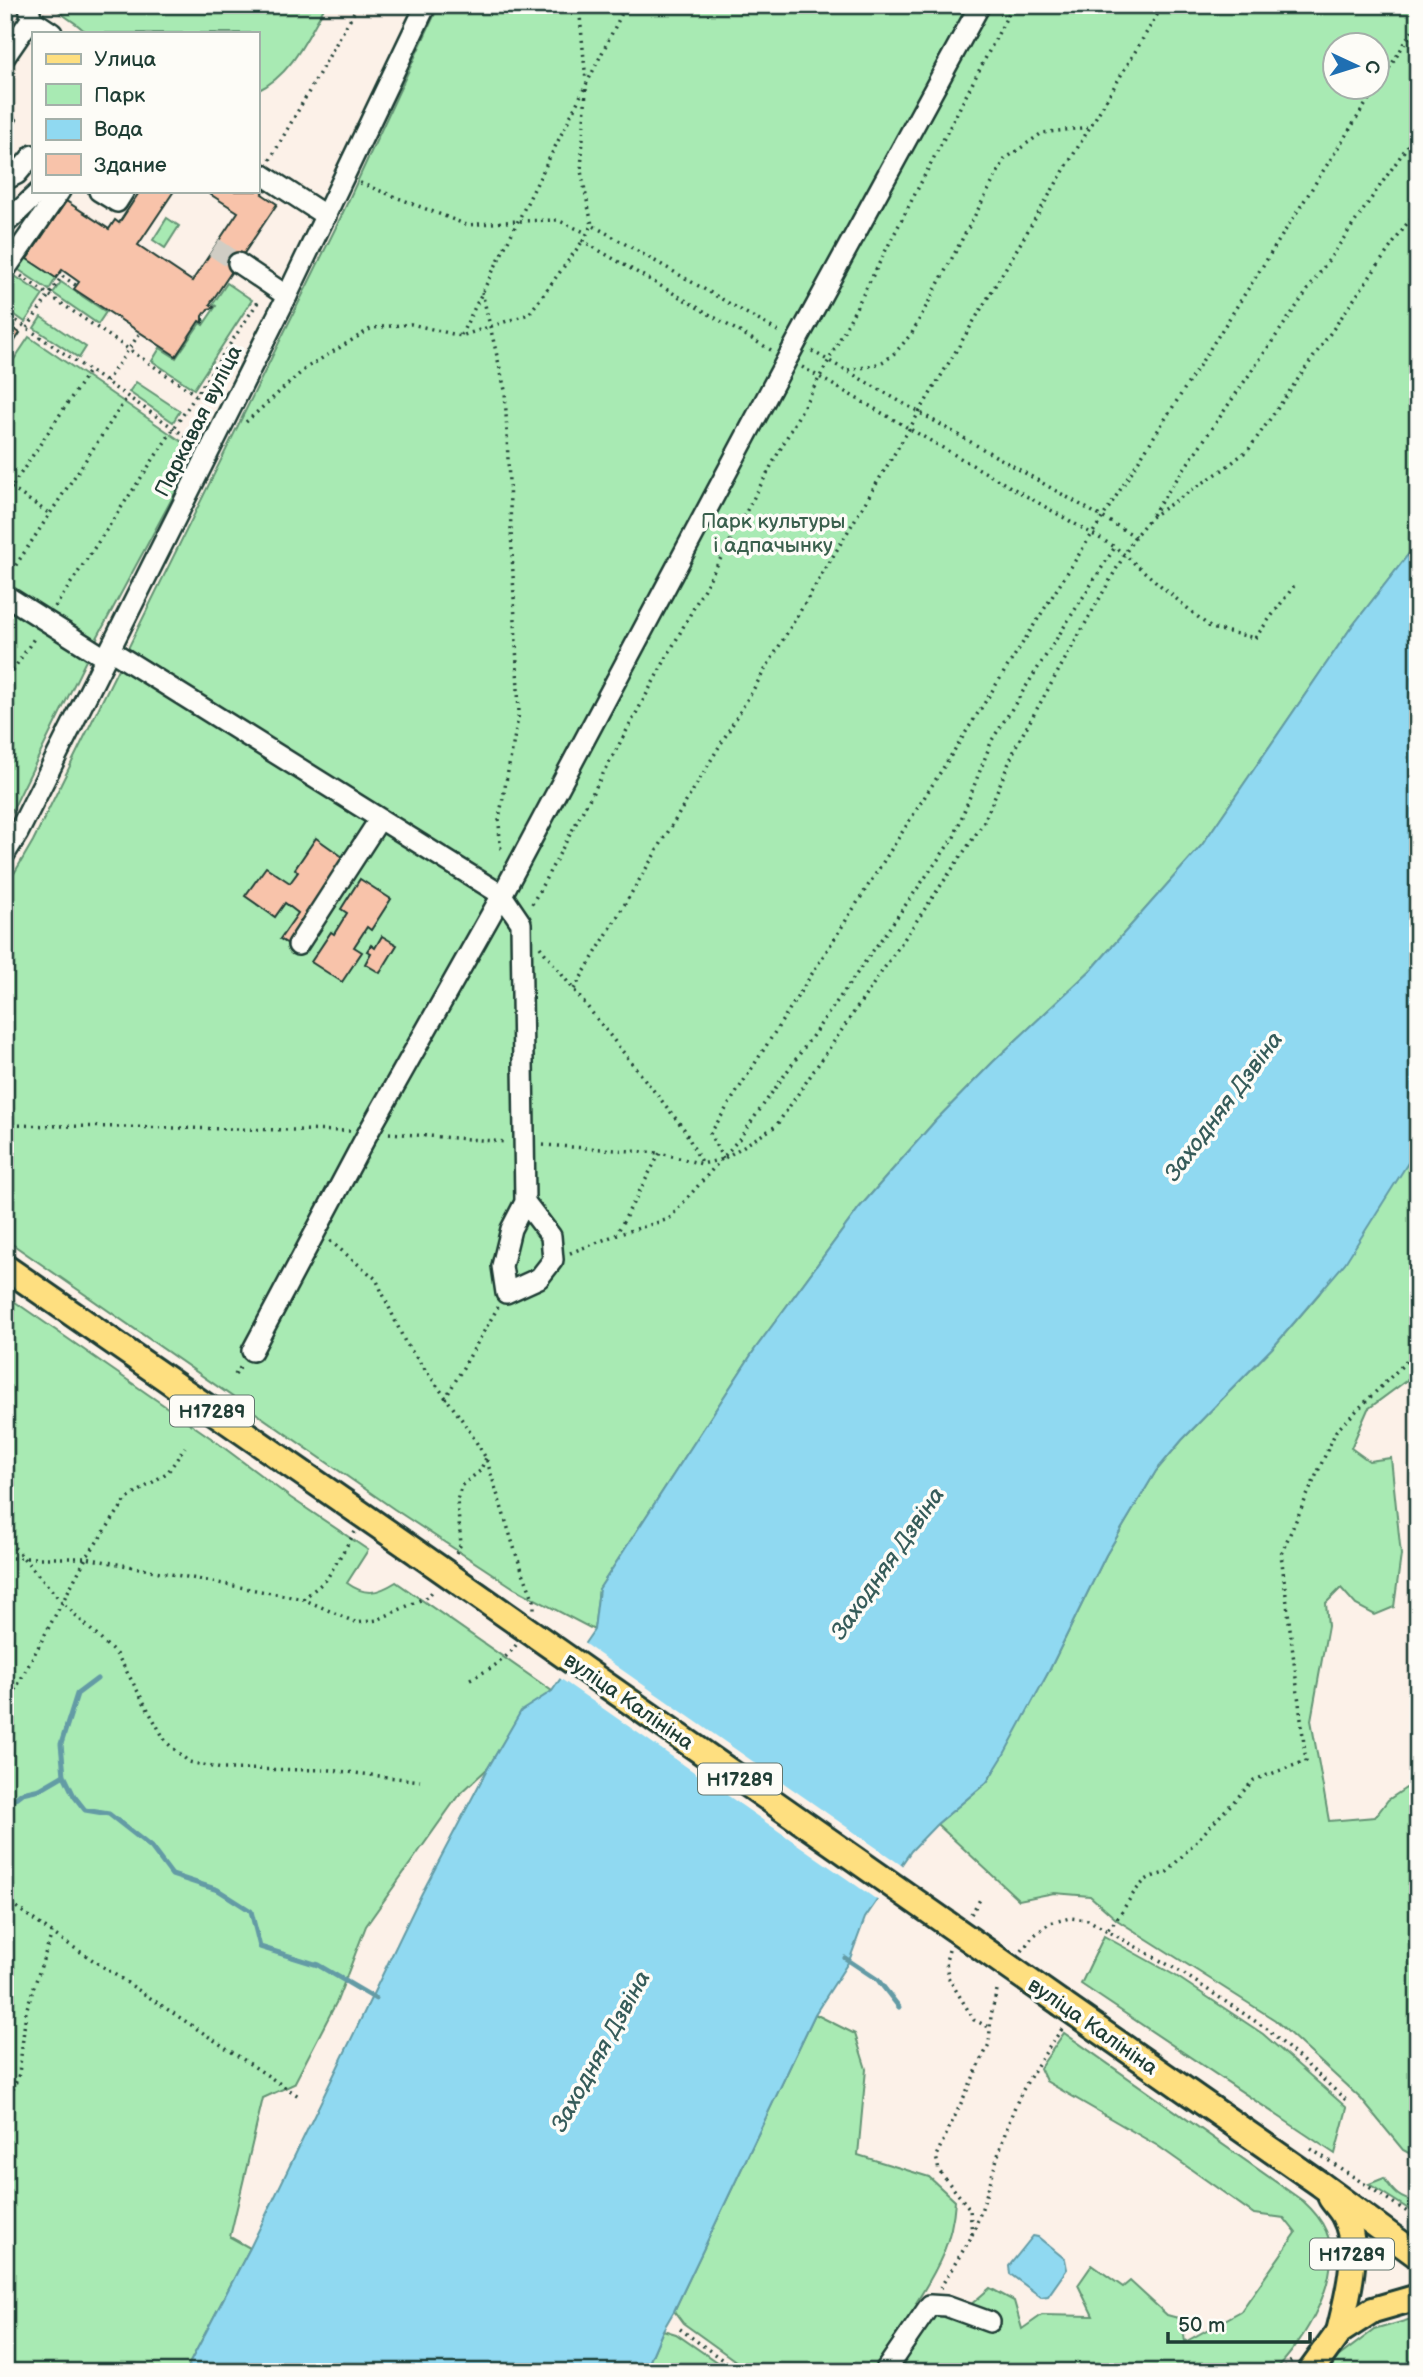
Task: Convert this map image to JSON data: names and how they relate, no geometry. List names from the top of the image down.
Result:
{
  "streets": {
    "main road": ["Н17289", "вуліца Калініна"],
    "street": ["Паркавая вуліца"]
  },
  "water": ["Заходняя Дзвіна"],
  "parks": ["Парк культуры і адпачынку"],
  "legend": [
    "Улица",
    "Парк",
    "Вода",
    "Здание"
  ],
  "scale_bar": "50 m",
  "north": "right"
}
